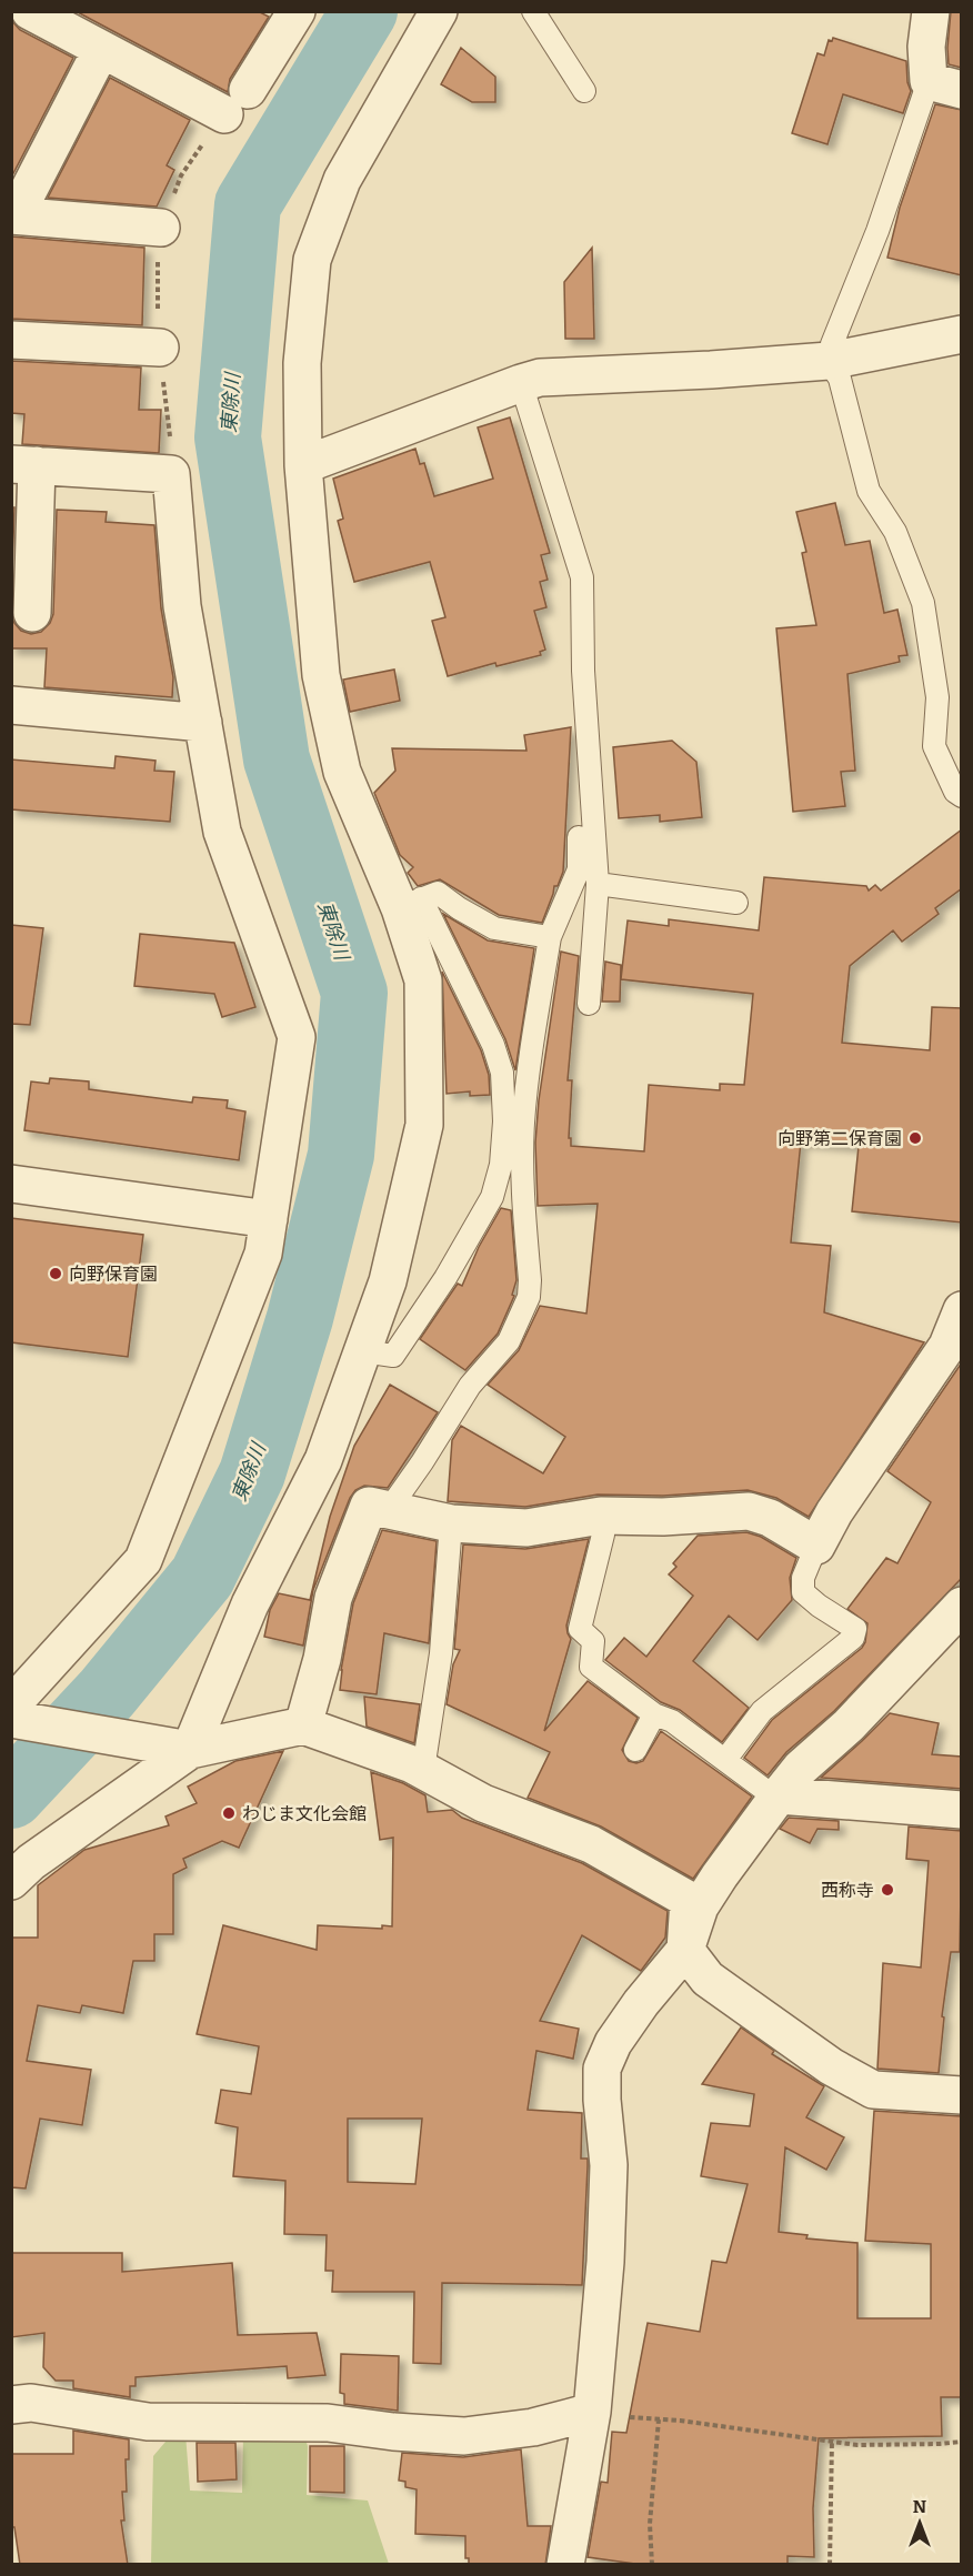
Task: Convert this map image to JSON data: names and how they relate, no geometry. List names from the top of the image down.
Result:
{
  "water": ["東除川"],
  "places": [
    "向野第二保育園",
    "向野保育園",
    "わじま文化会館",
    "西称寺"
  ],
  "north": "top"
}
